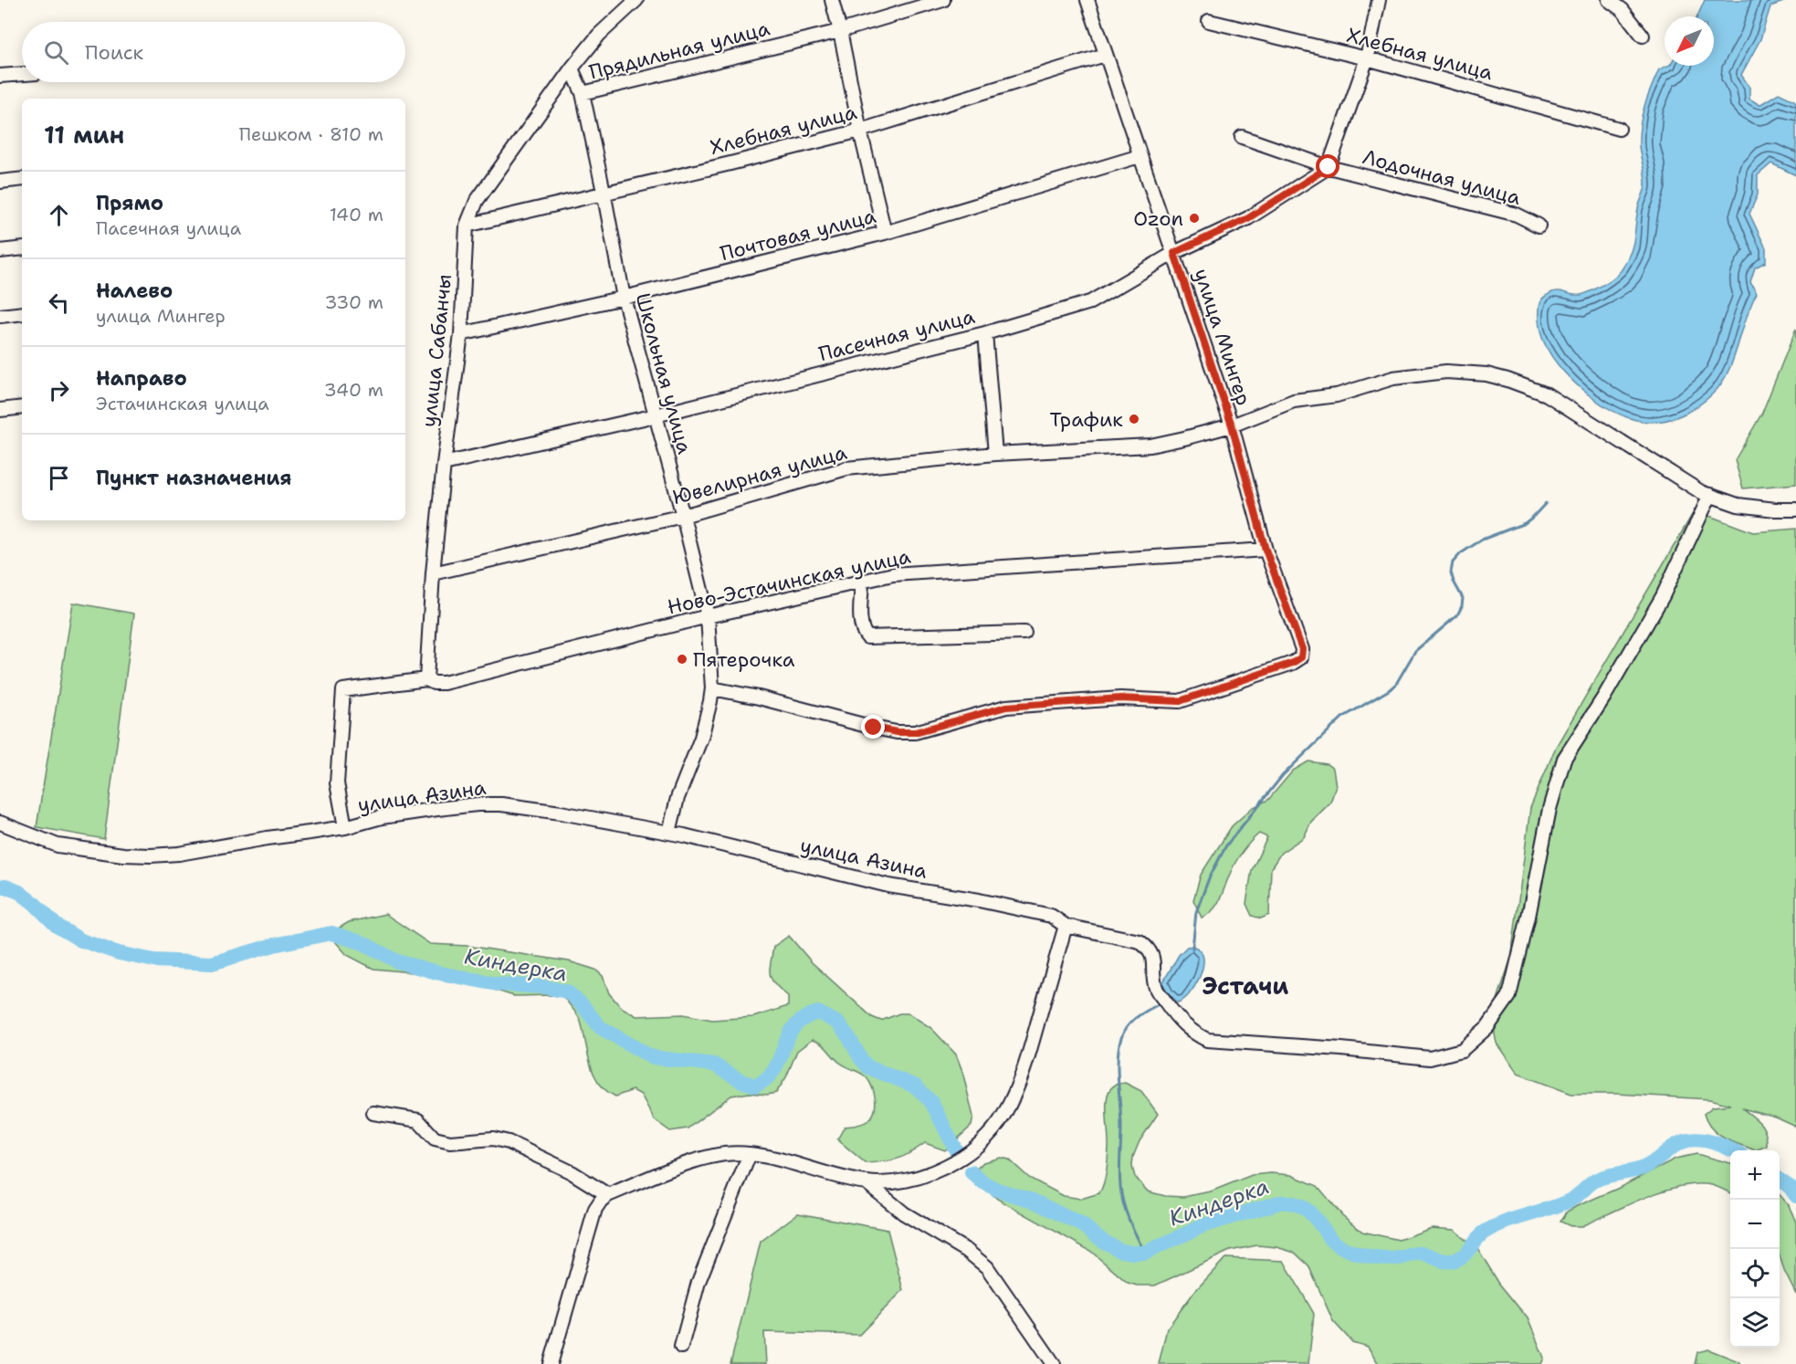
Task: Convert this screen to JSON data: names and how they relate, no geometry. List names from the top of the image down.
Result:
{
  "streets": {
    "street": [
      "Прядильная улица",
      "Хлебная улица",
      "Лодочная улица",
      "Почтовая улица",
      "Пасечная улица",
      "улица Мингер",
      "улица Сабанчы",
      "Школьная улица",
      "Ювелирная улица",
      "Ново-Эстачинская улица",
      "улица Азина"
    ]
  },
  "crossings": [
    ["Прядильная улица", "Школьная улица"],
    ["Хлебная улица", "улица Мингер"],
    ["Хлебная улица", "улица Сабанчы"],
    ["Хлебная улица", "Школьная улица"],
    ["Лодочная улица", "Пасечная улица"],
    ["Почтовая улица", "улица Мингер"],
    ["Почтовая улица", "улица Сабанчы"],
    ["Почтовая улица", "Школьная улица"],
    ["Пасечная улица", "улица Мингер"],
    ["Пасечная улица", "улица Сабанчы"],
    ["Пасечная улица", "Школьная улица"],
    ["улица Мингер", "Школьная улица"],
    ["улица Мингер", "Ювелирная улица"],
    ["улица Мингер", "Ново-Эстачинская улица"],
    ["улица Сабанчы", "Школьная улица"],
    ["улица Сабанчы", "Ювелирная улица"],
    ["улица Сабанчы", "Ново-Эстачинская улица"],
    ["Школьная улица", "Ювелирная улица"],
    ["Школьная улица", "Ново-Эстачинская улица"],
    ["Школьная улица", "улица Азина"],
    ["Ювелирная улица", "улица Азина"]
  ],
  "districts": ["Эстачи"],
  "water": ["Киндерка"],
  "places": ["Ozon", "Трафик", "Пятерочка"],
  "north": "bottom left",
  "page": {
    "search": "Поиск",
    "heading": ["11 мин", "Пешком · 810 m"],
    "list": [
      ["Прямо", "Пасечная улица", "140 m"],
      ["Налево", "улица Мингер", "330 m"],
      ["Направо", "Эстачинская улица", "340 m"],
      "Пункт назначения"
    ],
    "map_buttons": ["+", "−"]
  }
}
